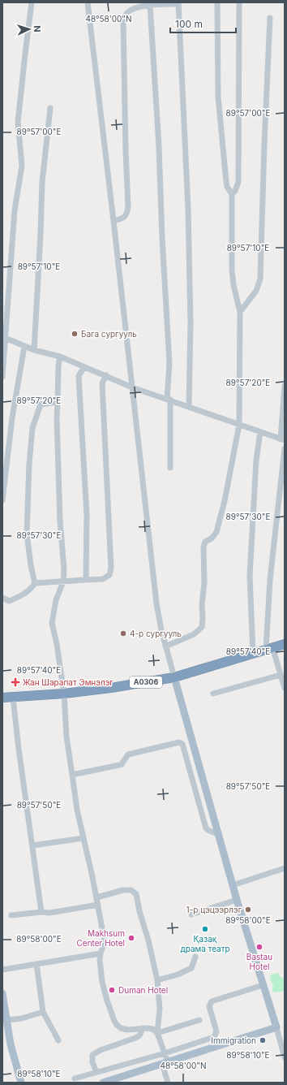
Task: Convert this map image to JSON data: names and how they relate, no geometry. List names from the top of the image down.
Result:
{
  "streets": {
    "highway": ["A0306"]
  },
  "places": {
    "other": [
      "Бага сургууль",
      "4-р сургууль",
      "1-р цэцээрлэг",
      "Қазақ драма театр",
      "Makhsum Center Hotel",
      "Bastau Hotel",
      "Duman Hotel",
      "Immigration"
    ],
    "health": ["Жан Шарапат Эмнэлэг"]
  },
  "scale_bar": "100 m",
  "north": "right",
  "coordinates": [
    "48°58'00\"N",
    "89°57'00\"E",
    "89°57'10\"E",
    "89°57'20\"E",
    "89°57'30\"E",
    "89°57'40\"E",
    "89°57'50\"E",
    "89°58'00\"E",
    "89°58'10\"E"
  ]
}
